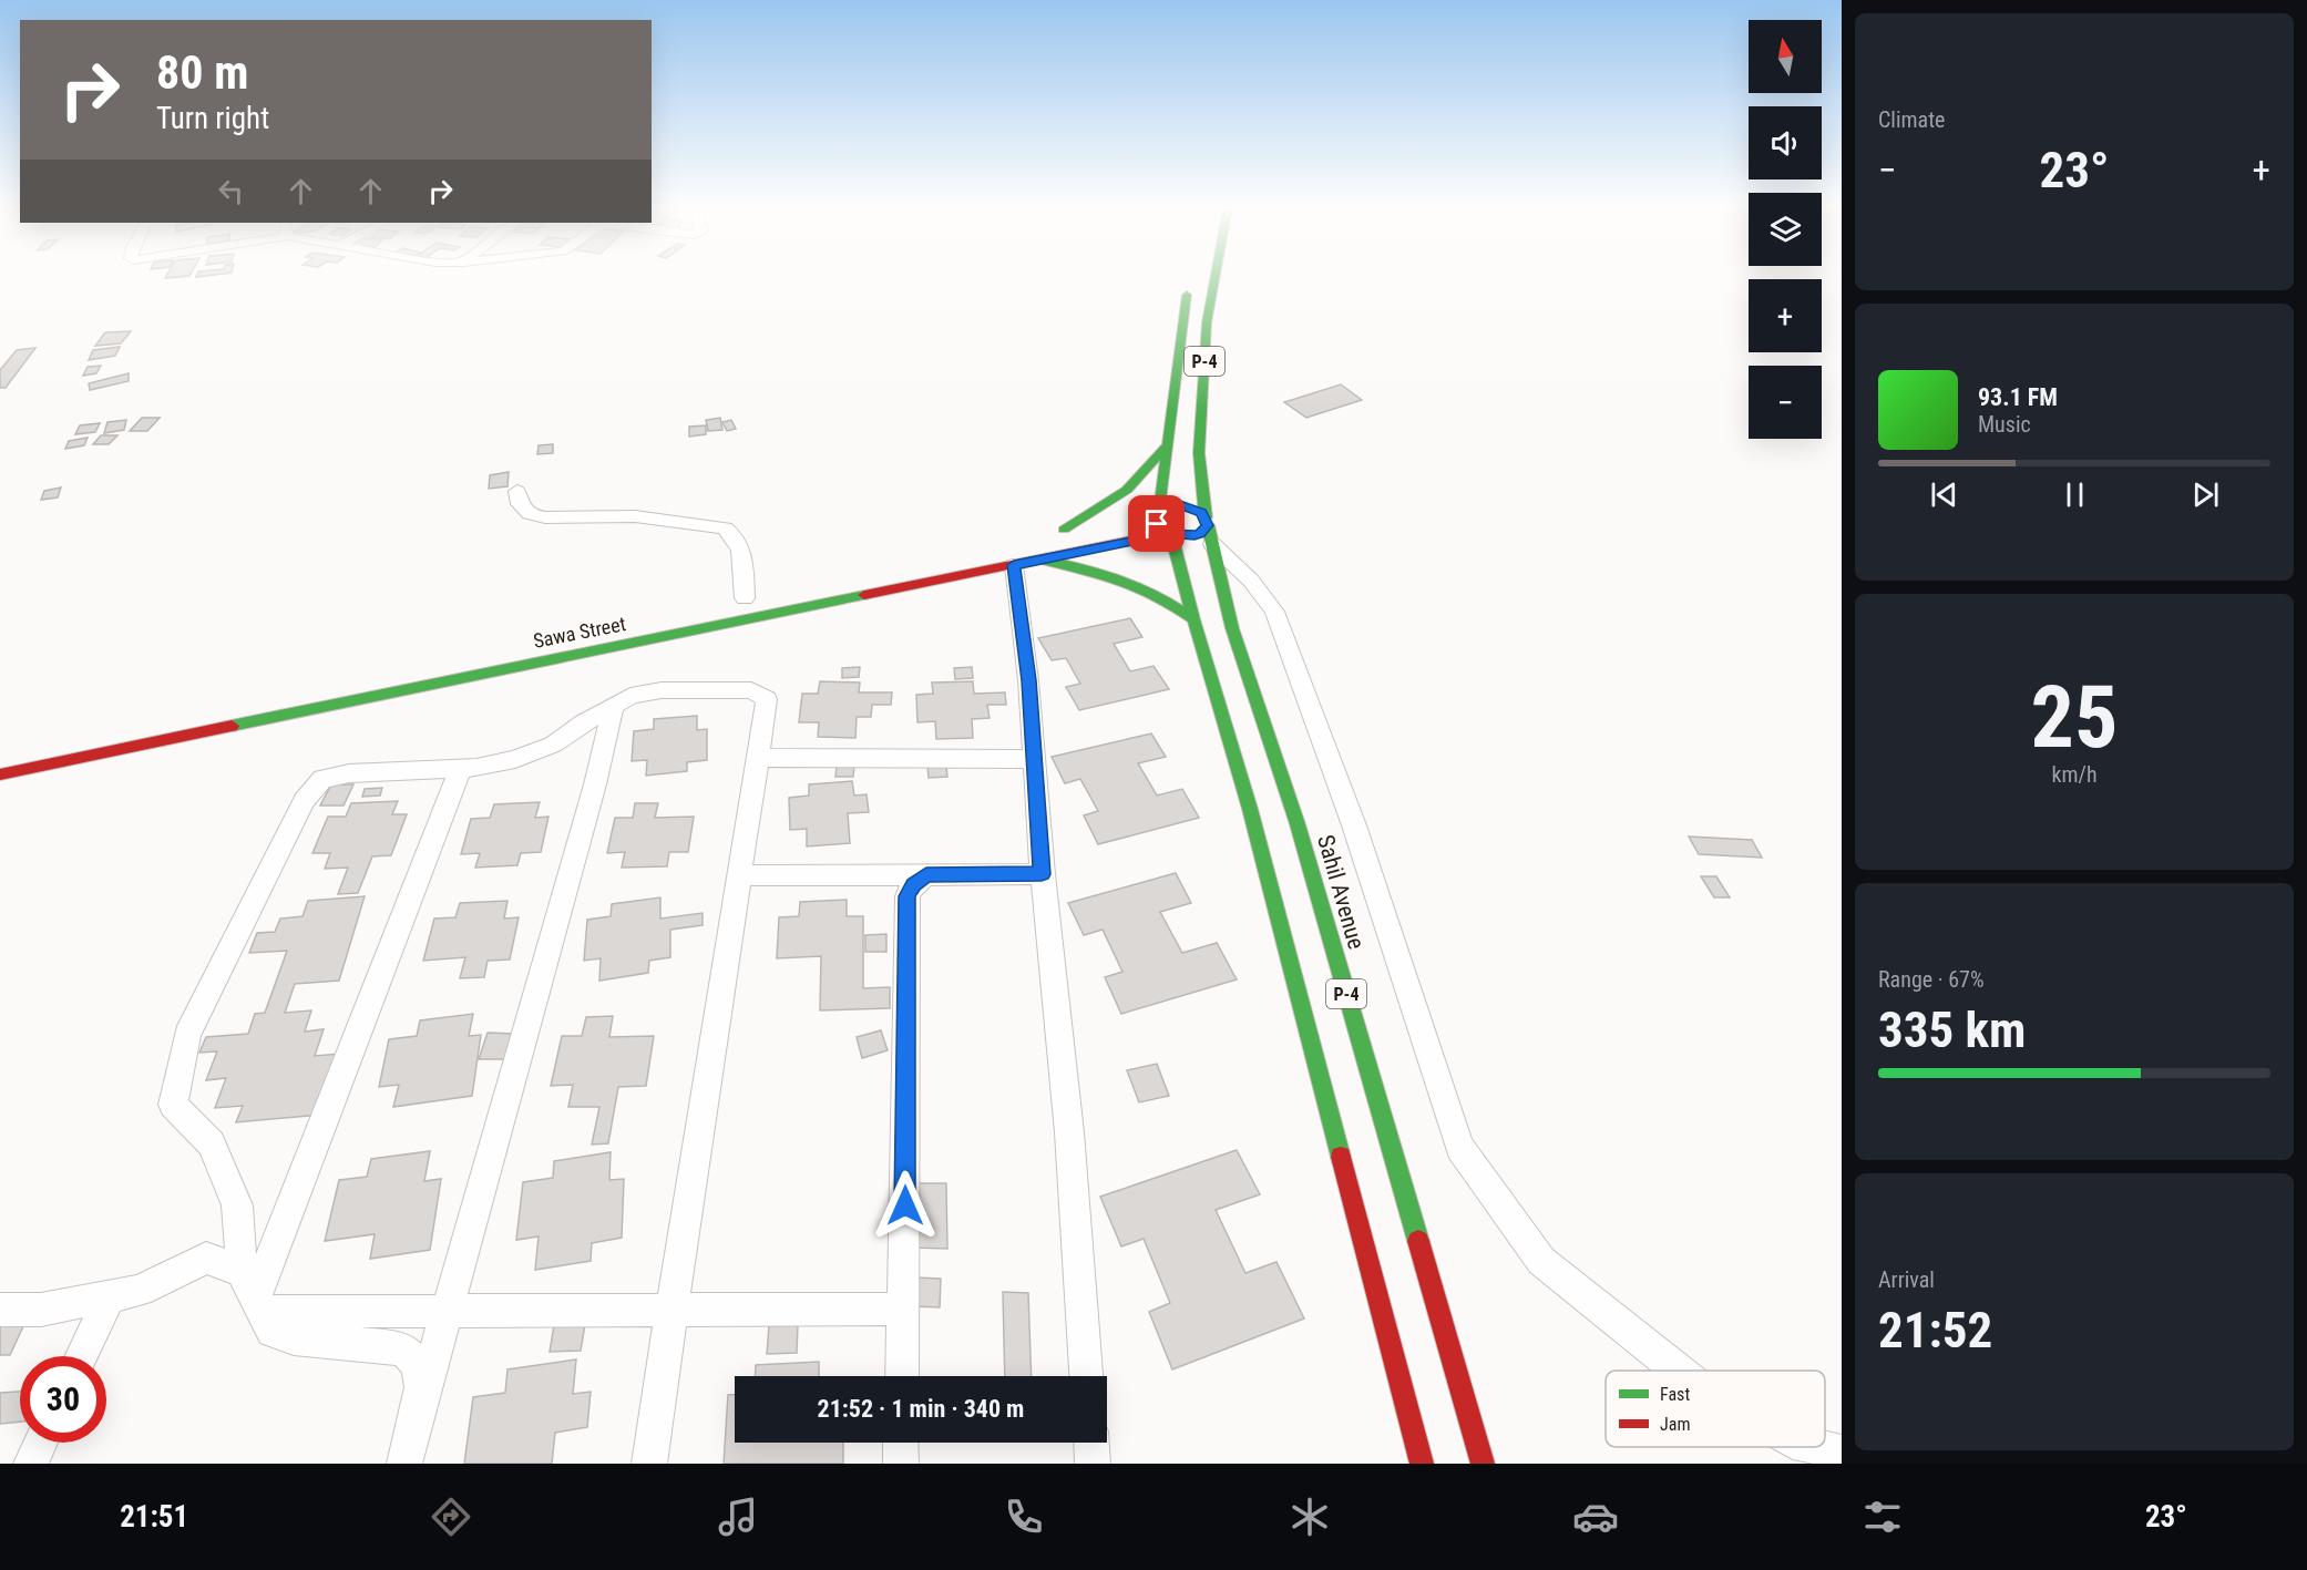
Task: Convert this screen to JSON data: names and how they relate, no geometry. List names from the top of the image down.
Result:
{
  "streets": {
    "main road": ["P-4", "Sawa Street", "Sahil Avenue"]
  },
  "crossings": [
    ["P-4", "Sawa Street"],
    ["Sawa Street", "Sahil Avenue"]
  ],
  "legend": ["Fast", "Jam"],
  "north": "top",
  "page": {
    "tile": [
      "Climate",
      ["25", "km/h"],
      ["Range · 67%", "335 km"],
      ["Arrival", "21:52"]
    ],
    "map_buttons": ["+", "−"],
    "turn": ["80 m", "Turn right"],
    "heat": ["−", "23°", "+"],
    "song": ["93.1 FM", "Music"],
    "limit": "30",
    "trip": "21:52 · 1 min · 340 m",
    "tabs": ["21:51", "23°"]
  }
}
